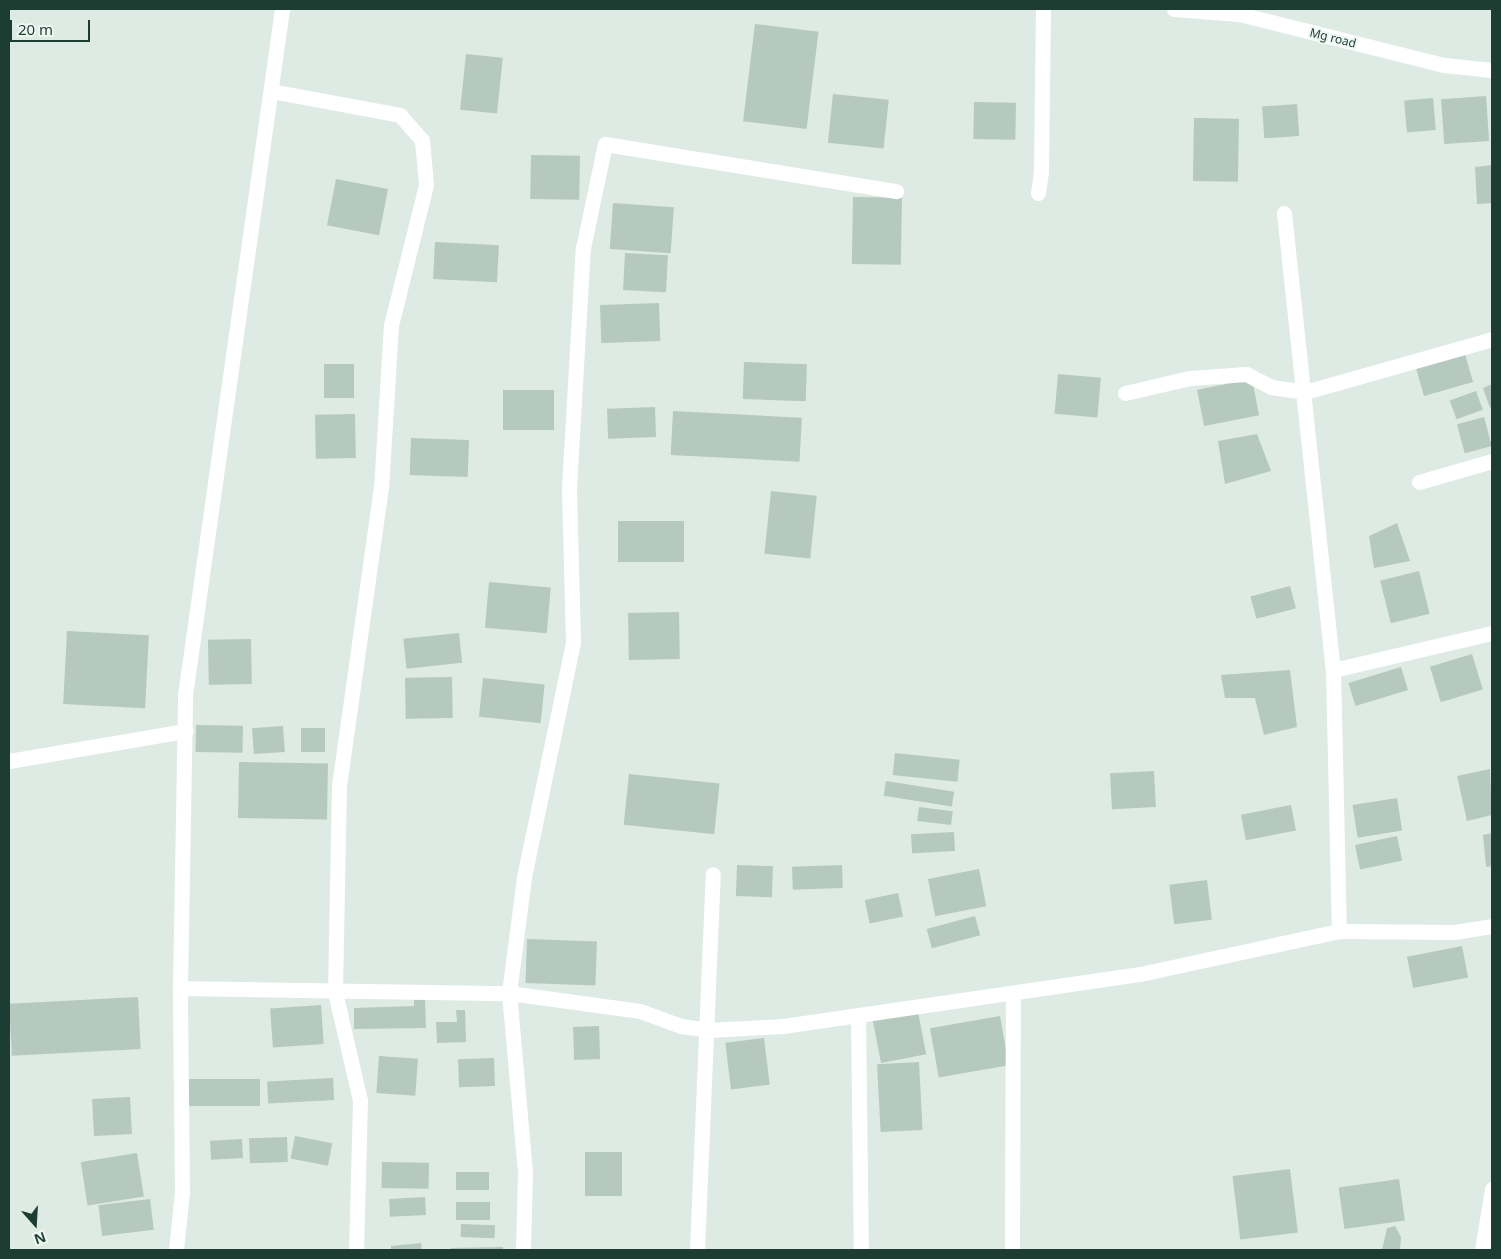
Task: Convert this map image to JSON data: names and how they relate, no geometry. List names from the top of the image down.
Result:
{
  "streets": {
    "street": ["Mg road"]
  },
  "scale_bar": "20 m",
  "north": "bottom"
}
